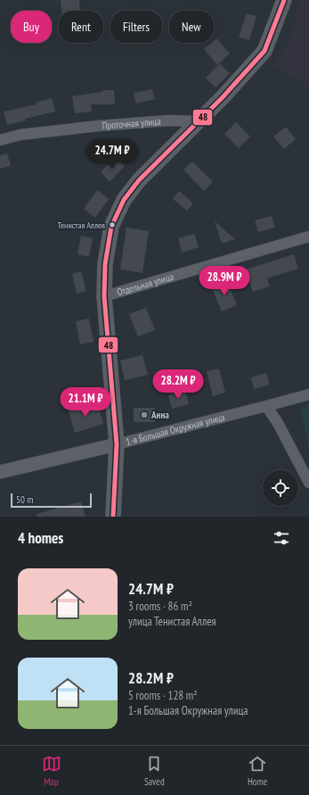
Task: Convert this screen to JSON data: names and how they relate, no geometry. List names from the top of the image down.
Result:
{
  "streets": {
    "street": ["Проточная улица", "Отдельная улица", "1-я Большая Окружная улица"]
  },
  "places": ["Тенистая Аллея", "Анна"],
  "lines": ["transit line 48"],
  "scale_bar": "50 m",
  "page": {
    "chip": [
      "Buy",
      "Rent",
      "Filters",
      "New"
    ],
    "price": [
      "24.7M ₽",
      "28.9M ₽",
      "28.2M ₽",
      "21.1M ₽"
    ],
    "scale": "50 m",
    "heading": "4 homes",
    "list": [
      {
        "name": "24.7M ₽",
        "note": "3 rooms · 86 m² · улица Тенистая Аллея"
      },
      {
        "name": "28.2M ₽",
        "note": "5 rooms · 128 m² · 1-я Большая Окружная улица"
      }
    ],
    "tabs": ["Map", "Saved", "Home"]
  }
}
